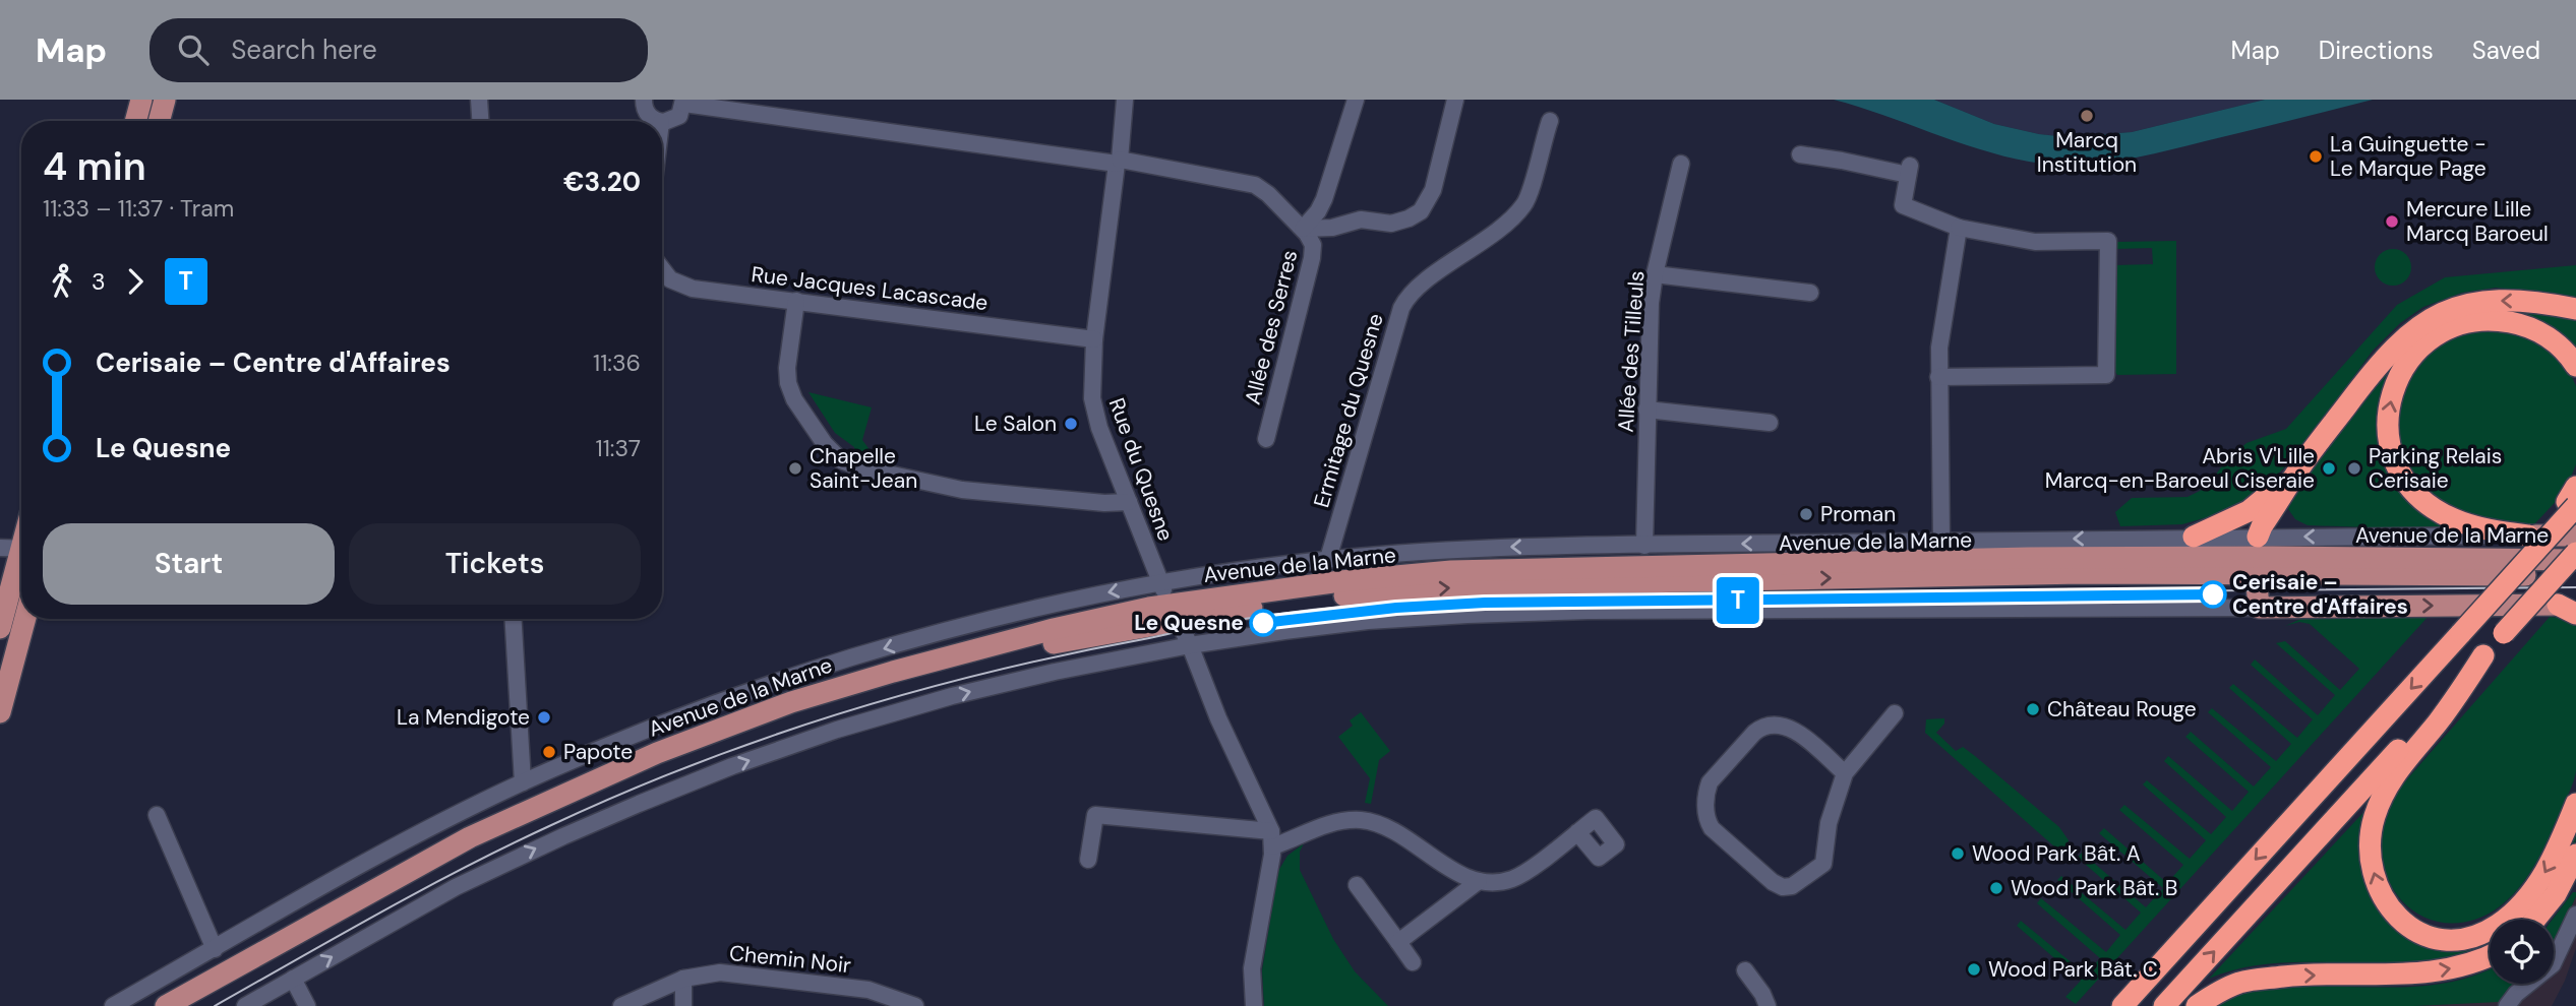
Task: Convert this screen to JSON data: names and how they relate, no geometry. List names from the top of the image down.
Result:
{
  "streets": {
    "main road": ["Avenue de la Marne"],
    "street": [
      "Rue Jacques Lacascade",
      "Allée des Serres",
      "Allée des Tilleuls",
      "Ermitage du Quesne",
      "Rue du Quesne",
      "Chemin Noir"
    ]
  },
  "crossings": [
    ["Rue Jacques Lacascade", "Rue du Quesne"],
    ["Allée des Serres", "Rue du Quesne"],
    ["Allée des Tilleuls", "Avenue de la Marne"],
    ["Ermitage du Quesne", "Avenue de la Marne"],
    ["Rue du Quesne", "Avenue de la Marne"]
  ],
  "places": [
    "Marcq Institution",
    "La Guinguette - Le Marque Page",
    "Mercure Lille Marcq Baroeul",
    "Le Salon",
    "Chapelle Saint-Jean",
    "Abris V'Lille Marcq-en-Baroeul Ciseraie",
    "Parking Relais Cerisaie",
    "Proman",
    "Cerisaie – Centre d'Affaires",
    "Le Quesne",
    "Château Rouge",
    "La Mendigote",
    "Papote",
    "Wood Park Bât. A",
    "Wood Park Bât. B",
    "Wood Park Bât. C"
  ],
  "lines": ["tram line T"],
  "page": {
    "header": "Map",
    "search": "Search here",
    "nav": ["Map", "Directions", "Saved"],
    "on_map": "T",
    "heading": ["4 min", "11:33 – 11:37 · Tram", "€3.20"],
    "legs": ["3", "T"],
    "list": [
      {
        "name": "Cerisaie – Centre d'Affaires",
        "value": "11:36"
      },
      {
        "name": "Le Quesne",
        "value": "11:37"
      }
    ],
    "buttons": ["Start", "Tickets"]
  }
}
